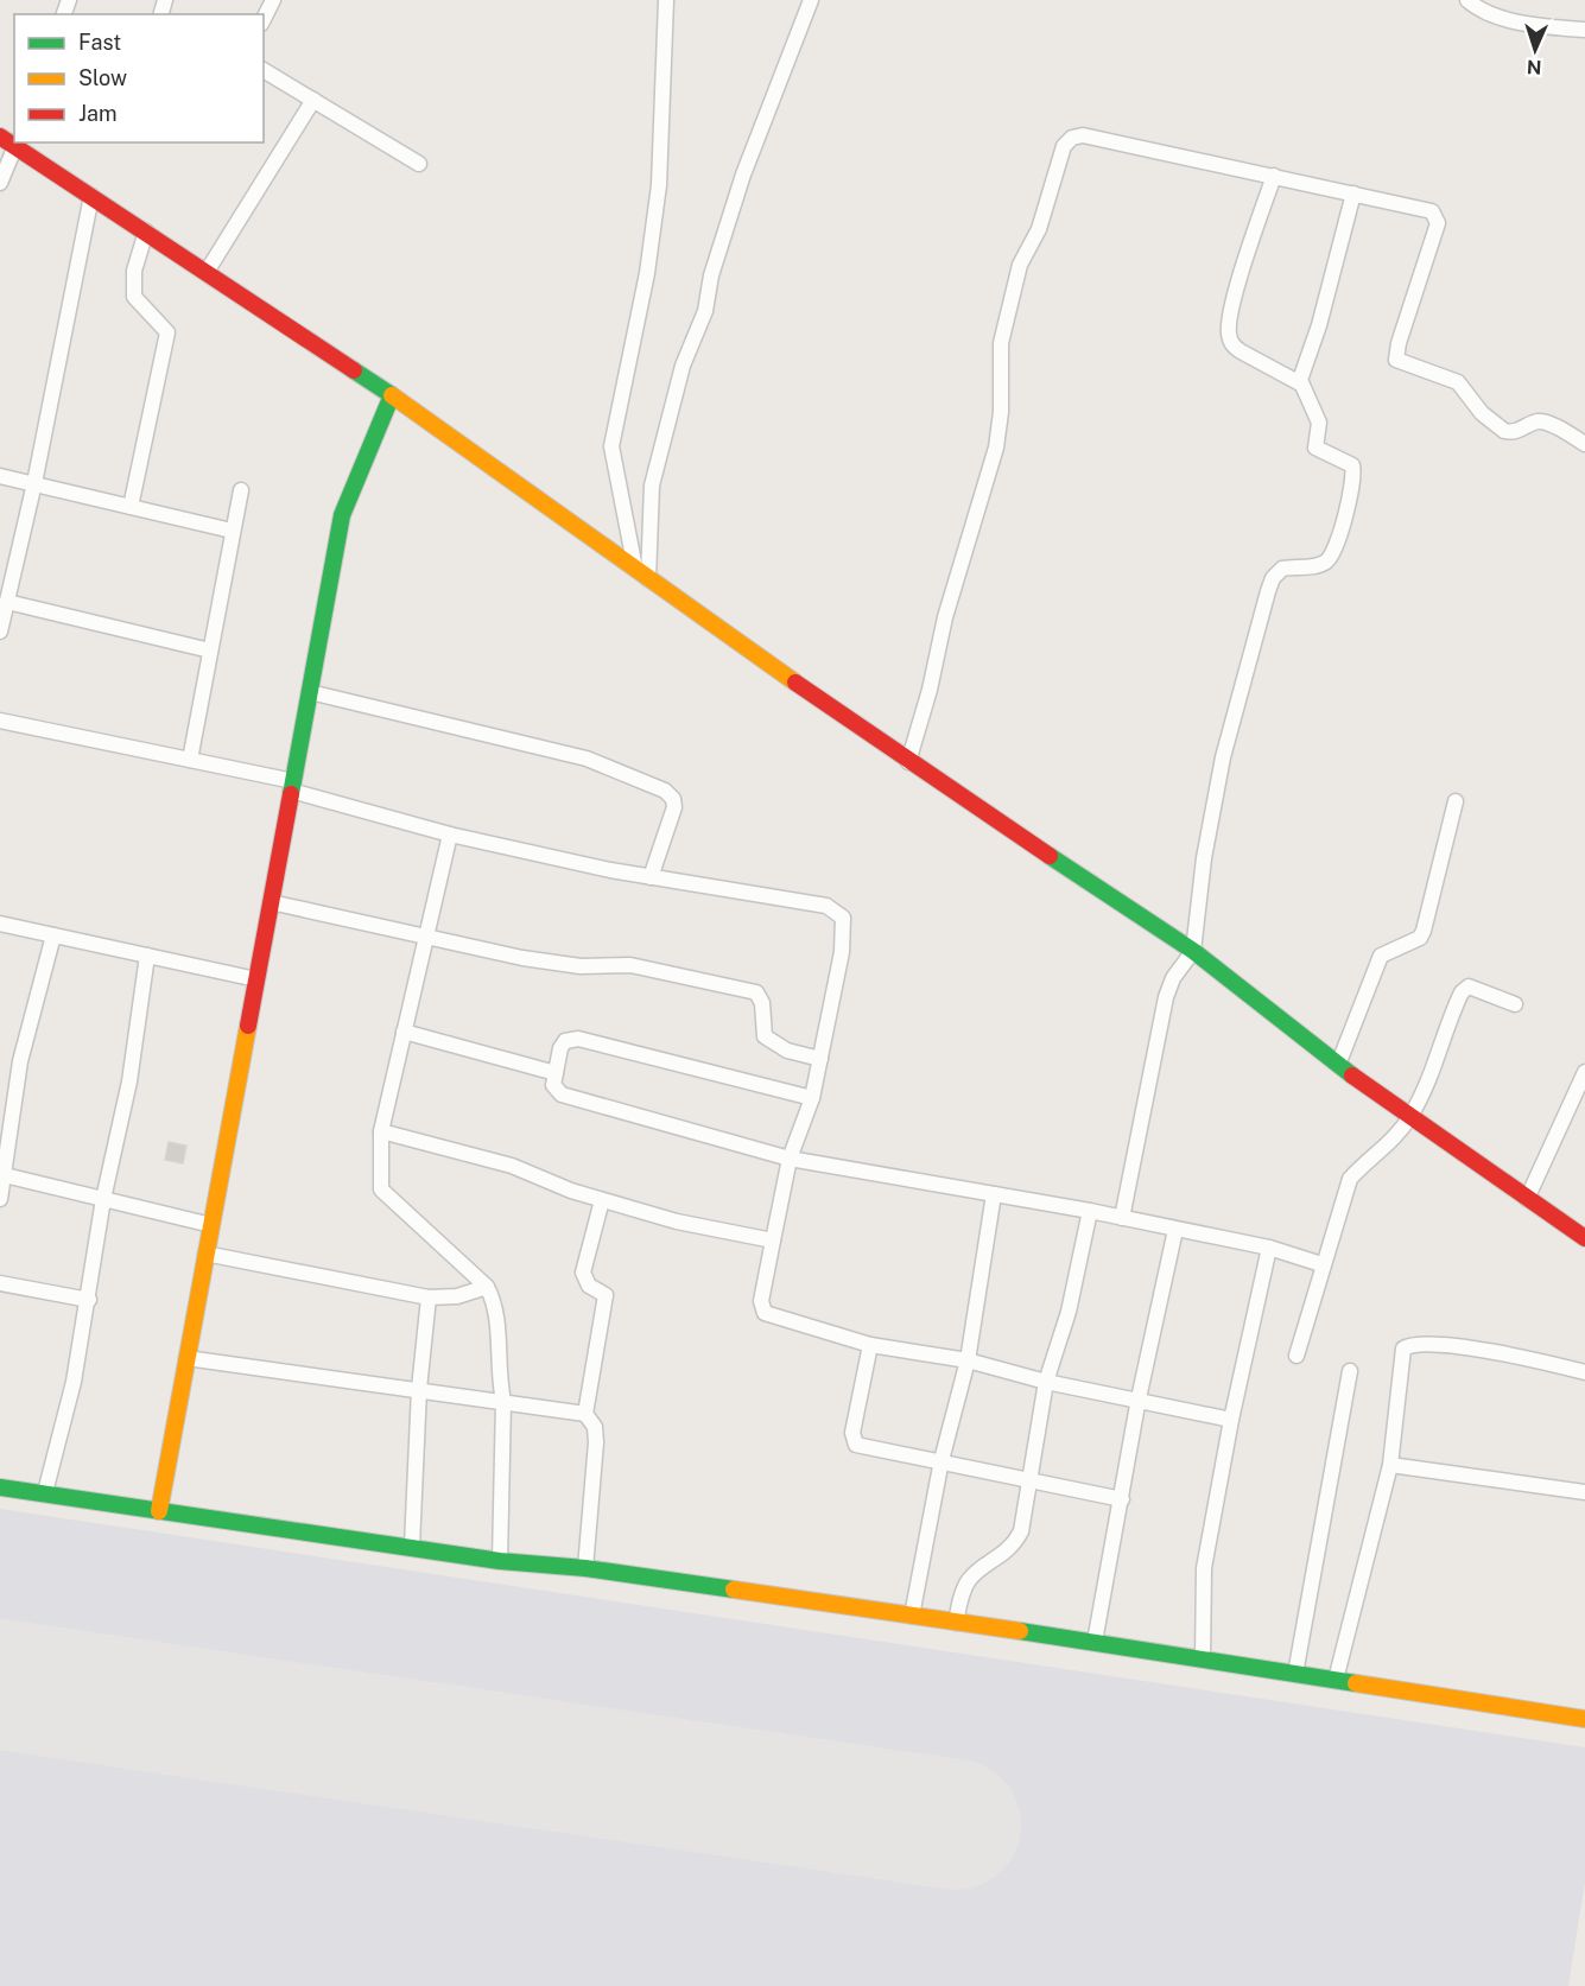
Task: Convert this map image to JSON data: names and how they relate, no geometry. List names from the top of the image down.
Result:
{
  "legend": ["Fast", "Slow", "Jam"],
  "north": "bottom"
}
